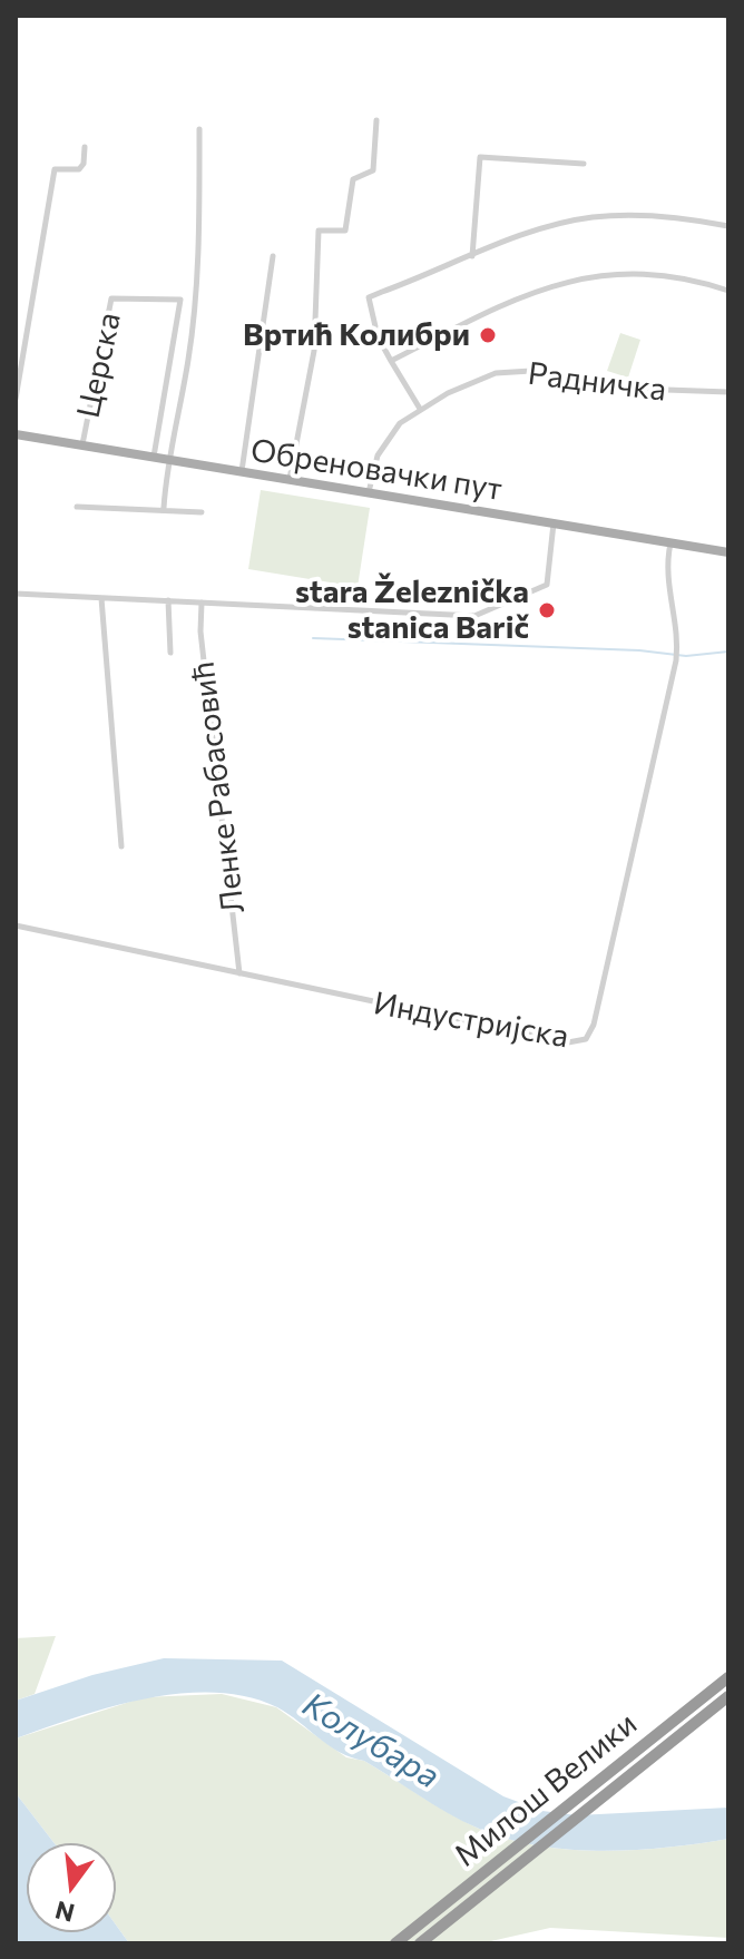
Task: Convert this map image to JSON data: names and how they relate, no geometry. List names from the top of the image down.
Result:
{
  "streets": {
    "highway": ["Милош Велики"],
    "main road": ["Обреновачки пут"],
    "street": [
      "Церска",
      "Радничка",
      "Ленке Рабасовић",
      "Индустријска"
    ]
  },
  "crossings": [
    ["Церска", "Обреновачки пут"],
    ["Радничка", "Обреновачки пут"],
    ["Обреновачки пут", "Индустријска"],
    ["Ленке Рабасовић", "Индустријска"]
  ],
  "water": ["Колубара"],
  "places": ["Вртић Колибри", "stara Železnička stanica Barič"],
  "north": "bottom"
}
